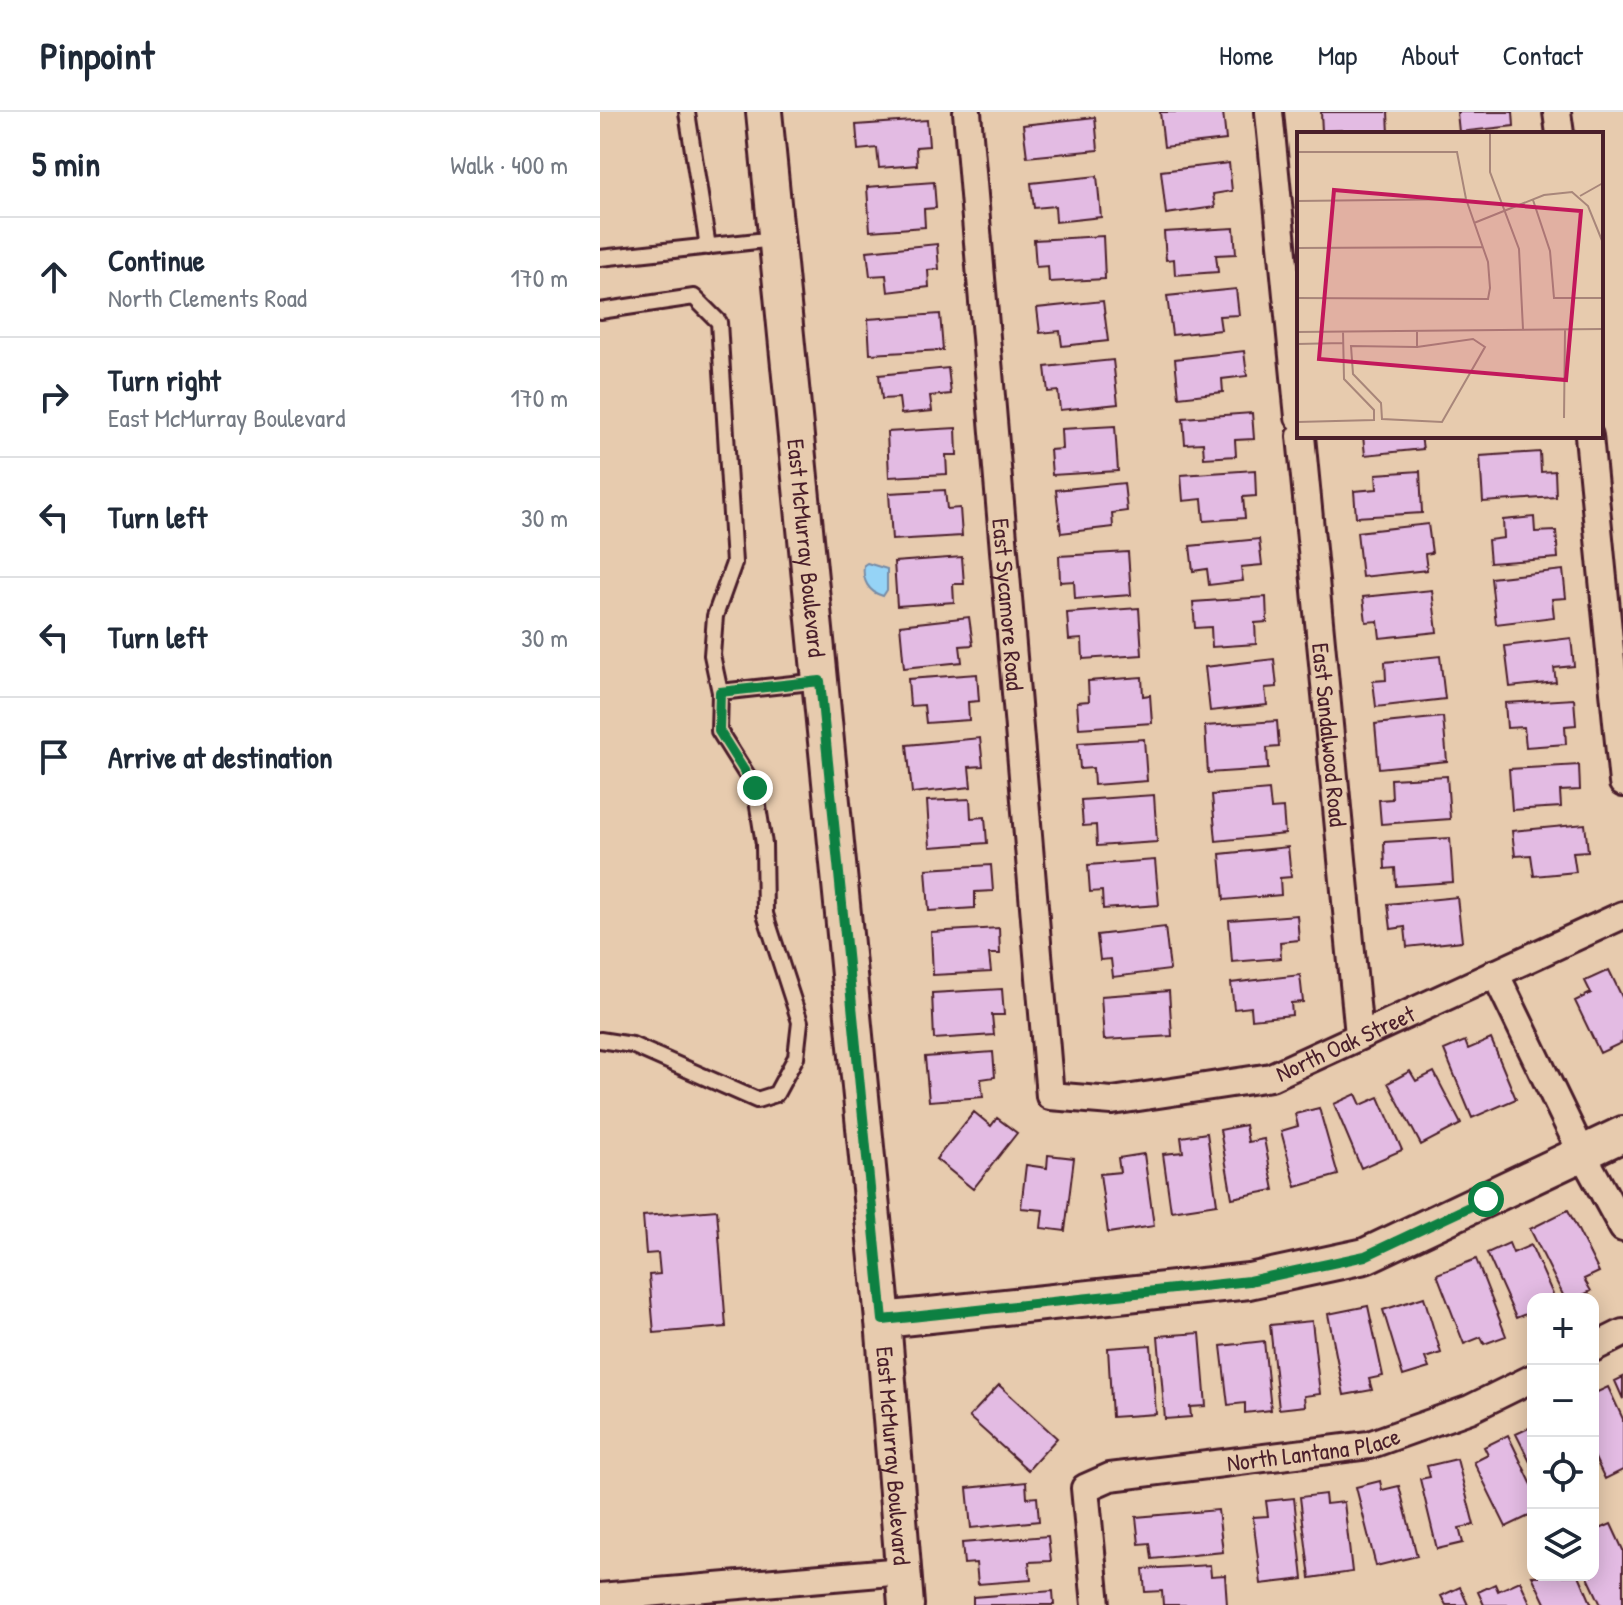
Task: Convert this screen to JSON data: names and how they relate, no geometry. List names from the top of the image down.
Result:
{
  "streets": {
    "street": [
      "East McMurray Boulevard",
      "East Sycamore Road",
      "East Sandalwood Road",
      "North Oak Street",
      "North Lantana Place"
    ]
  },
  "crossings": [
    ["East Sycamore Road", "North Oak Street"],
    ["East Sandalwood Road", "North Oak Street"]
  ],
  "page": {
    "header": "Pinpoint",
    "nav": [
      "Home",
      "Map",
      "About",
      "Contact"
    ],
    "heading": ["5 min", "Walk · 400 m"],
    "list": [
      ["Continue", "North Clements Road", "170 m"],
      ["Turn right", "East McMurray Boulevard", "170 m"],
      ["Turn left", "30 m"],
      ["Turn left", "30 m"],
      "Arrive at destination"
    ],
    "map_buttons": ["+", "−"]
  }
}
